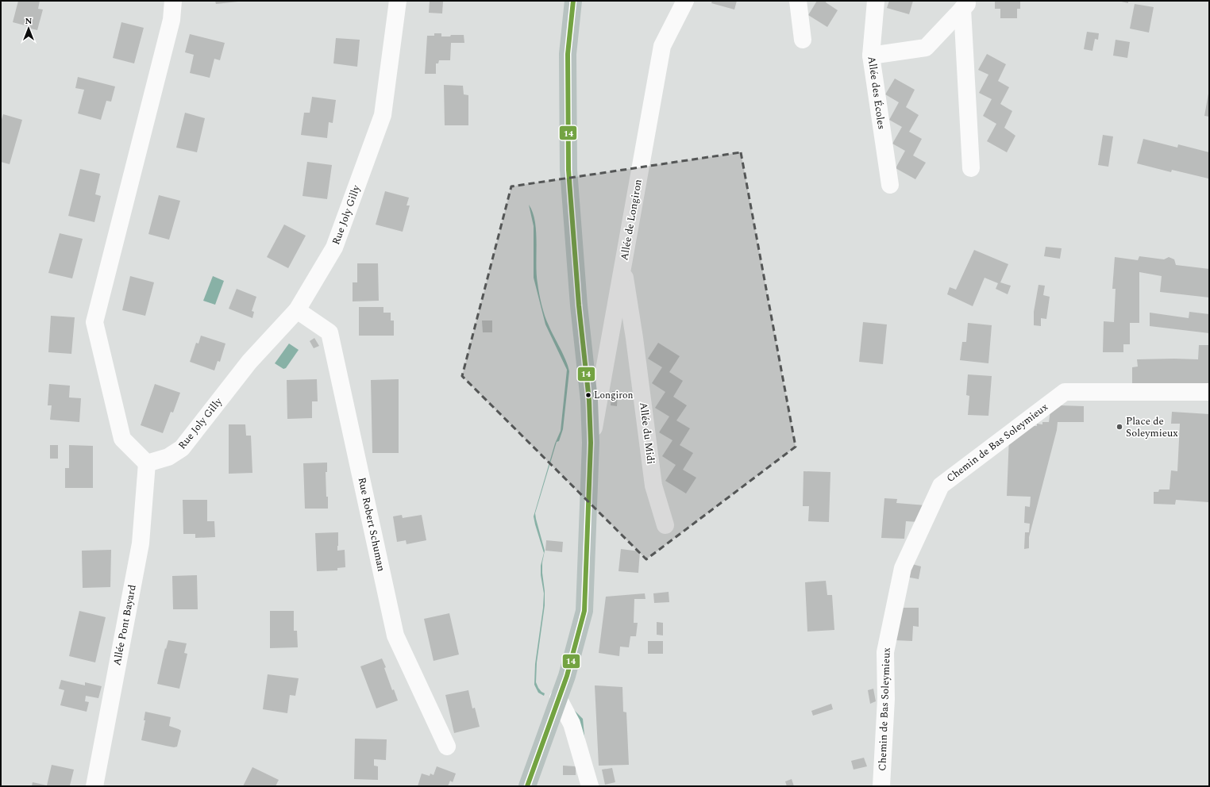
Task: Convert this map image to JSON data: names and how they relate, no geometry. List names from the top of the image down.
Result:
{
  "streets": {
    "street": [
      "Allée des Écoles",
      "Rue Joly Gilly",
      "Allée de Longiron",
      "Allée du Midi",
      "Chemin de Bas Soleymieux",
      "Rue Robert Schuman",
      "Allée Pont Bayard"
    ]
  },
  "crossings": [
    ["Rue Joly Gilly", "Rue Robert Schuman"],
    ["Rue Joly Gilly", "Allée Pont Bayard"],
    ["Allée de Longiron", "Allée du Midi"]
  ],
  "places": ["Longiron", "Place de Soleymieux"],
  "lines": ["transit line 14"],
  "north": "top"
}
